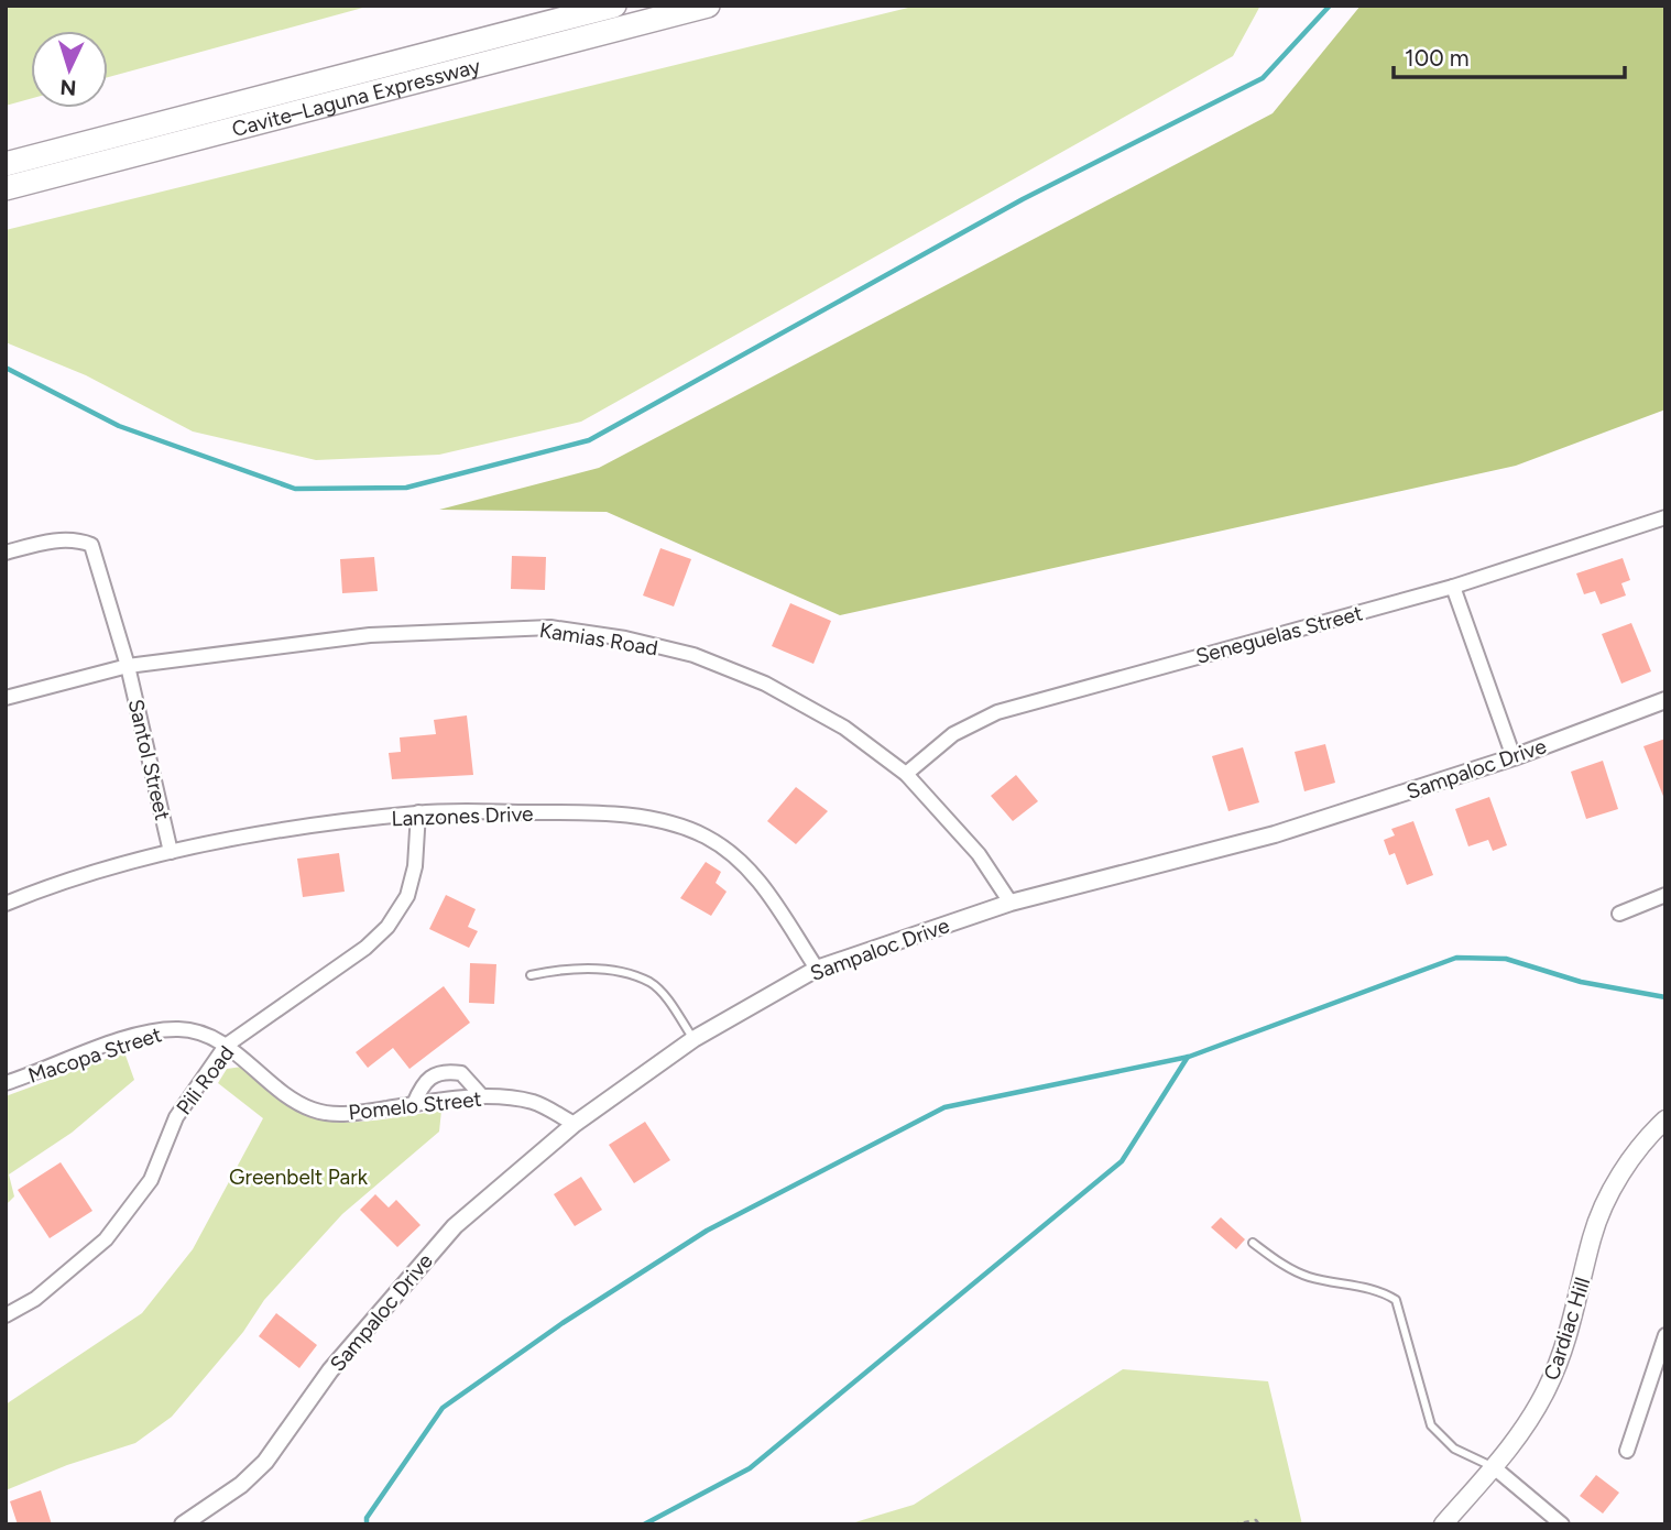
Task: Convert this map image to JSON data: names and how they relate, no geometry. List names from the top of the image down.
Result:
{
  "streets": {
    "highway": ["Cavite–Laguna Expressway"],
    "main road": ["Cardiac Hill"],
    "street": [
      "Seneguelas Street",
      "Kamias Road",
      "Santol Street",
      "Sampaloc Drive",
      "Lanzones Drive",
      "Macopa Street",
      "Pili Road",
      "Pomelo Street"
    ]
  },
  "crossings": [
    ["Seneguelas Street", "Kamias Road"],
    ["Kamias Road", "Santol Street"],
    ["Kamias Road", "Sampaloc Drive"],
    ["Santol Street", "Lanzones Drive"],
    ["Sampaloc Drive", "Lanzones Drive"],
    ["Sampaloc Drive", "Pomelo Street"],
    ["Lanzones Drive", "Pili Road"],
    ["Macopa Street", "Pili Road"],
    ["Macopa Street", "Pomelo Street"],
    ["Pili Road", "Pomelo Street"]
  ],
  "parks": ["Greenbelt Park"],
  "scale_bar": "100 m",
  "north": "bottom"
}
